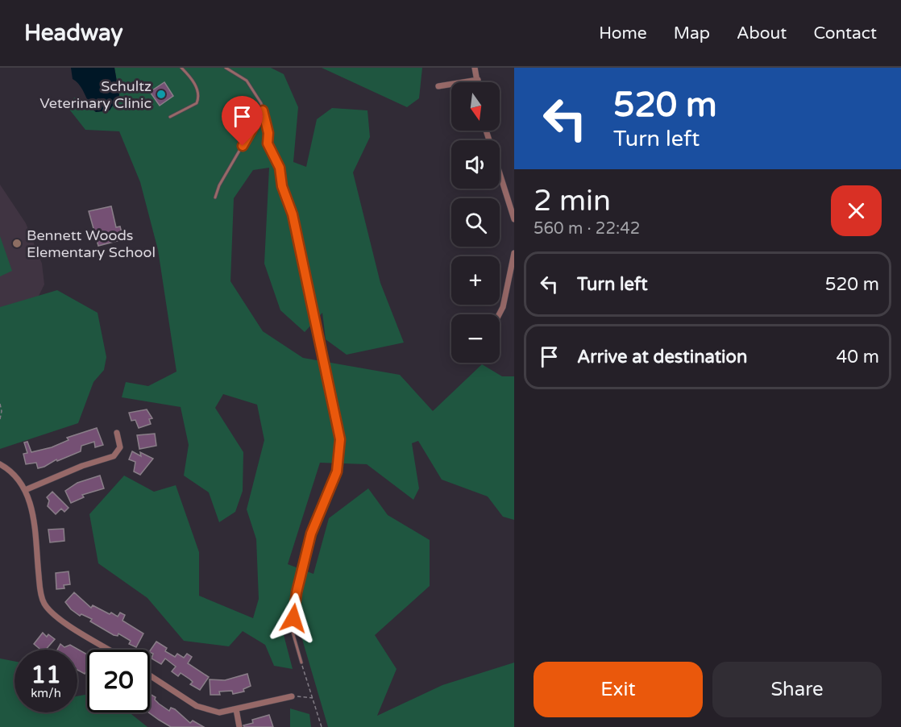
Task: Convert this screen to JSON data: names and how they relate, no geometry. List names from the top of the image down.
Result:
{
  "places": ["Schultz Veterinary Clinic", "Bennett Woods Elementary School"],
  "north": "bottom",
  "page": {
    "header": "Headway",
    "nav": [
      "Home",
      "Map",
      "About",
      "Contact"
    ],
    "turn": ["520 m", "Turn left"],
    "map_buttons": ["+", "−"],
    "heading": ["2 min", "560 m · 22:42"],
    "list": [
      {
        "name": "Turn left",
        "value": "520 m"
      },
      {
        "name": "Arrive at destination",
        "value": "40 m"
      }
    ],
    "speed": "11 km/h",
    "limit": "20",
    "buttons": ["Exit", "Share"]
  }
}
